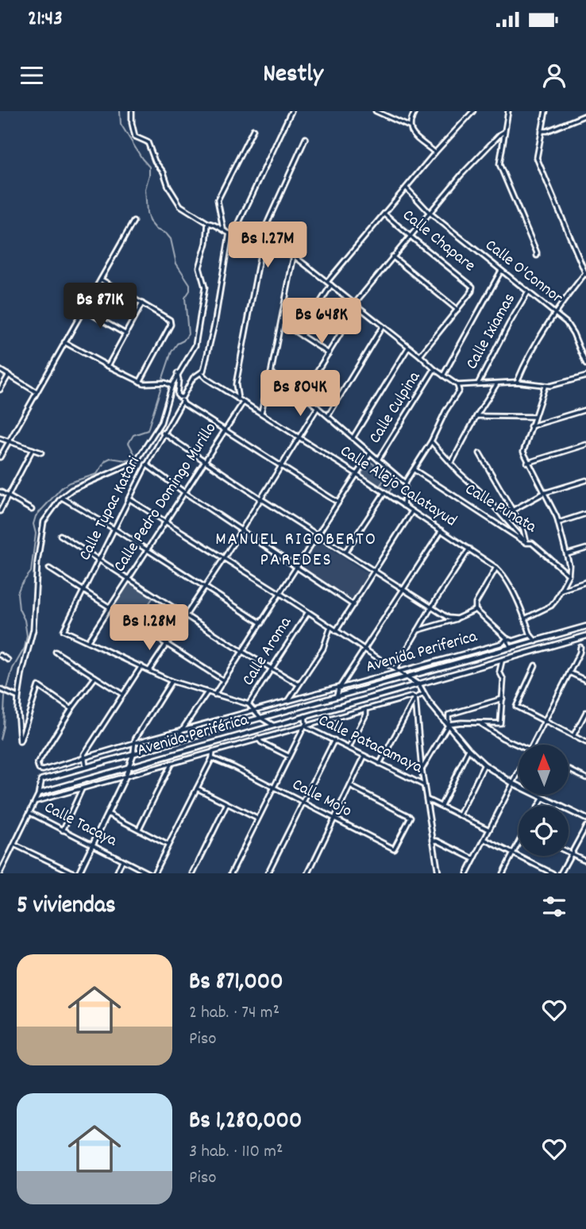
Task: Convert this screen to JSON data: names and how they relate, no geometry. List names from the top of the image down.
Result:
{
  "streets": {
    "street": [
      "Calle Chapare",
      "Calle O'Connor",
      "Calle Ixiamas",
      "Calle Culpina",
      "Calle Alejo Calatayud",
      "Calle Pedro Domingo Murillo",
      "Calle Tupac Katari",
      "Calle Punata",
      "Calle Aroma",
      "Avenida Periferica",
      "Avenida Periférica",
      "Calle Patacamaya",
      "Calle Mojo",
      "Calle Tacaya"
    ]
  },
  "crossings": [
    ["Calle O'Connor", "Calle Ixiamas"],
    ["Calle Alejo Calatayud", "Calle Pedro Domingo Murillo"],
    ["Calle Alejo Calatayud", "Calle Tupac Katari"],
    ["Calle Pedro Domingo Murillo", "Calle Tupac Katari"]
  ],
  "districts": ["MANUEL RIGOBERTO PAREDES"],
  "north": "top",
  "page": {
    "status": "21:43",
    "header": "Nestly",
    "price": [
      "Bs 1.27M",
      "Bs 871K",
      "Bs 648K",
      "Bs 804K",
      "Bs 1.28M"
    ],
    "heading": "5 viviendas",
    "list": [
      {
        "name": "Bs 871,000",
        "note": "2 hab. · 74 m² · Piso"
      },
      {
        "name": "Bs 1,280,000",
        "note": "3 hab. · 110 m² · Piso"
      }
    ]
  }
}
